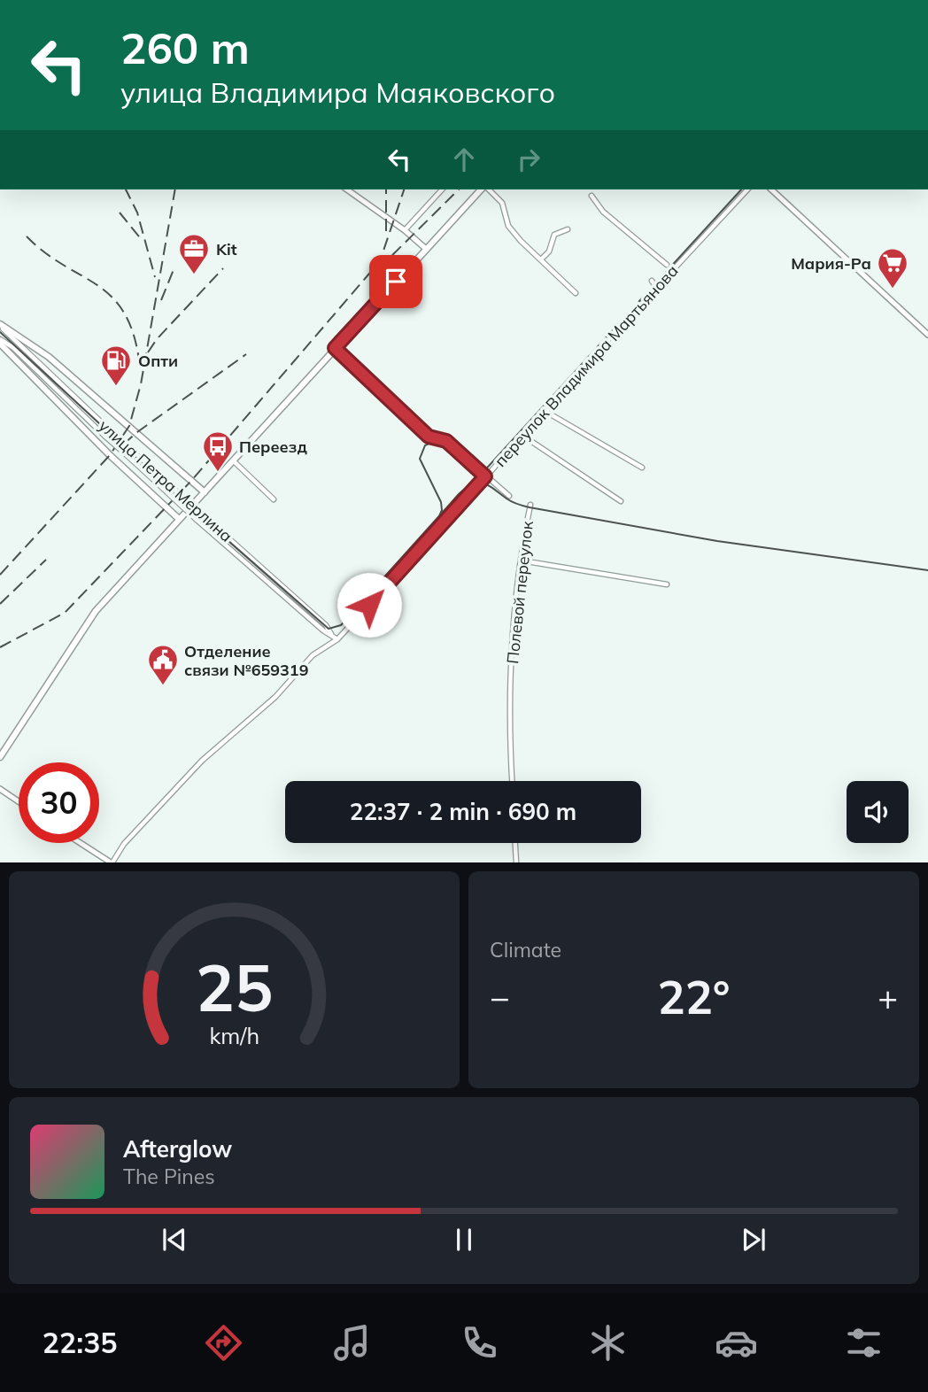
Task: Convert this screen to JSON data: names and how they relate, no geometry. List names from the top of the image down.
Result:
{
  "streets": {
    "main road": ["улица Петра Мерлина"],
    "street": ["переулок Владимира Мартьянова", "Полевой переулок"]
  },
  "crossings": [
    ["переулок Владимира Мартьянова", "улица Петра Мерлина"]
  ],
  "places": {
    "office": ["Kit"],
    "supermarket": ["Мария-Ра"],
    "fuel station": ["Опти"],
    "bus stop": ["Переезд"],
    "public building": ["Отделение связи №659319"]
  },
  "page": {
    "turn": ["260 m", "улица Владимира Маяковского"],
    "limit": "30",
    "trip": "22:37 · 2 min · 690 m",
    "tile": "Climate",
    "heat": ["−", "22°", "+"],
    "song": ["Afterglow", "The Pines"],
    "tabs": "22:35",
    "gauge": ["25", "km/h"]
  }
}
